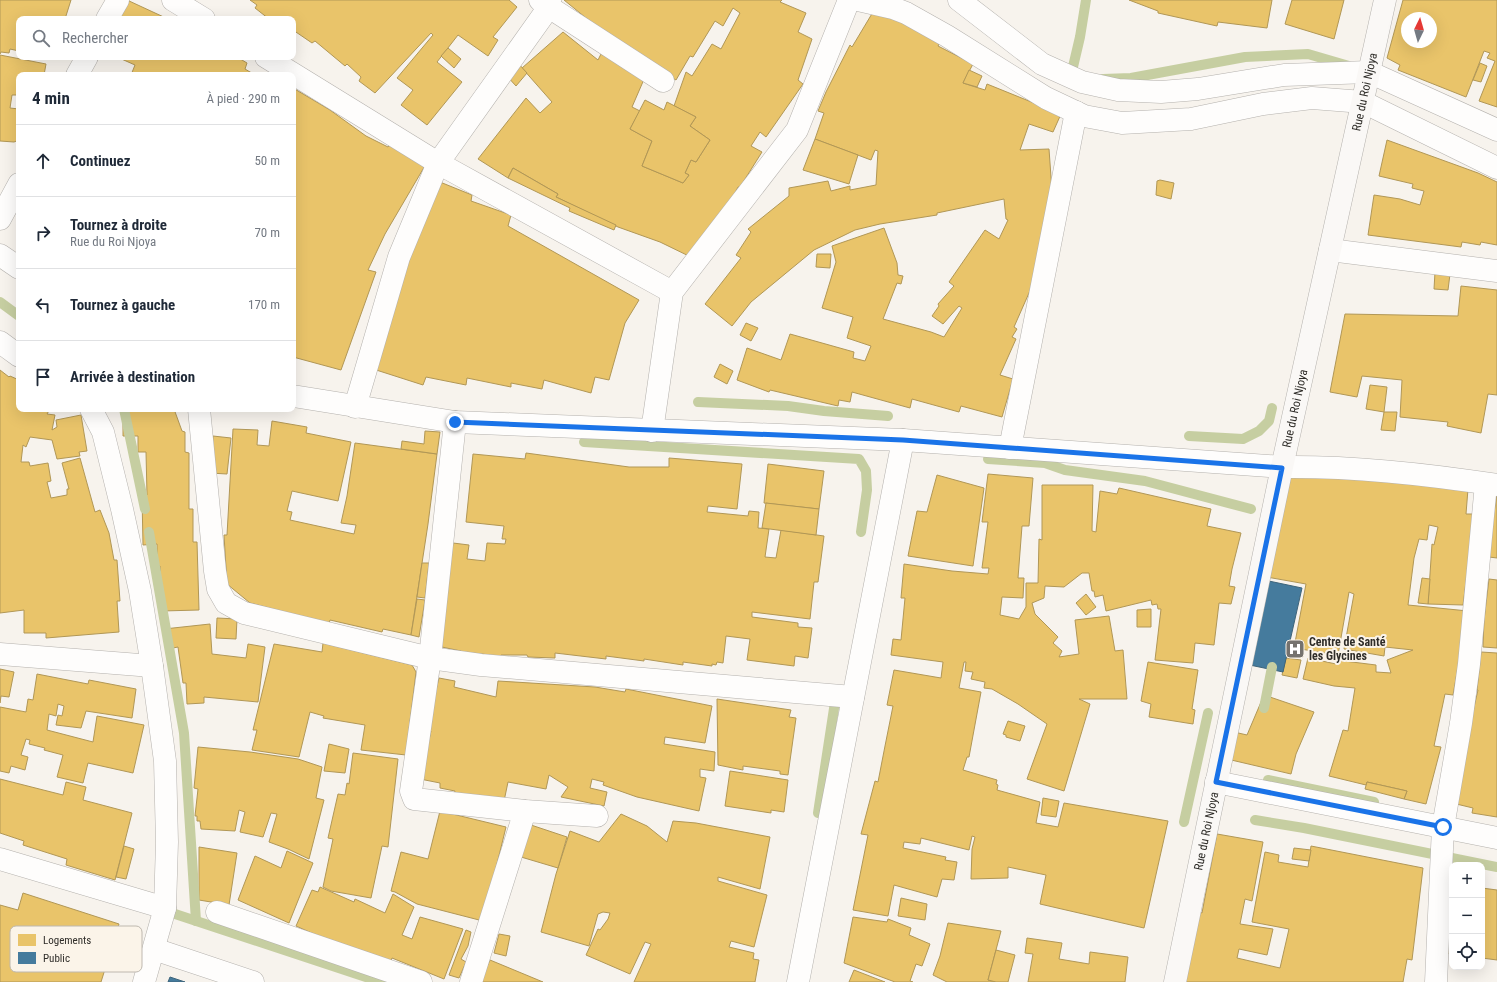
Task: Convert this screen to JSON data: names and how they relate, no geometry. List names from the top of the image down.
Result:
{
  "streets": {
    "main road": ["Rue du Roi Njoya"]
  },
  "places": {
    "hospital": ["Centre de Santé les Glycines"]
  },
  "legend": ["Logements", "Public"],
  "north": "top",
  "page": {
    "search": "Rechercher",
    "heading": ["4 min", "À pied · 290 m"],
    "list": [
      ["Continuez", "50 m"],
      ["Tournez à droite", "Rue du Roi Njoya", "70 m"],
      ["Tournez à gauche", "170 m"],
      "Arrivée à destination"
    ],
    "map_buttons": ["+", "−"]
  }
}
